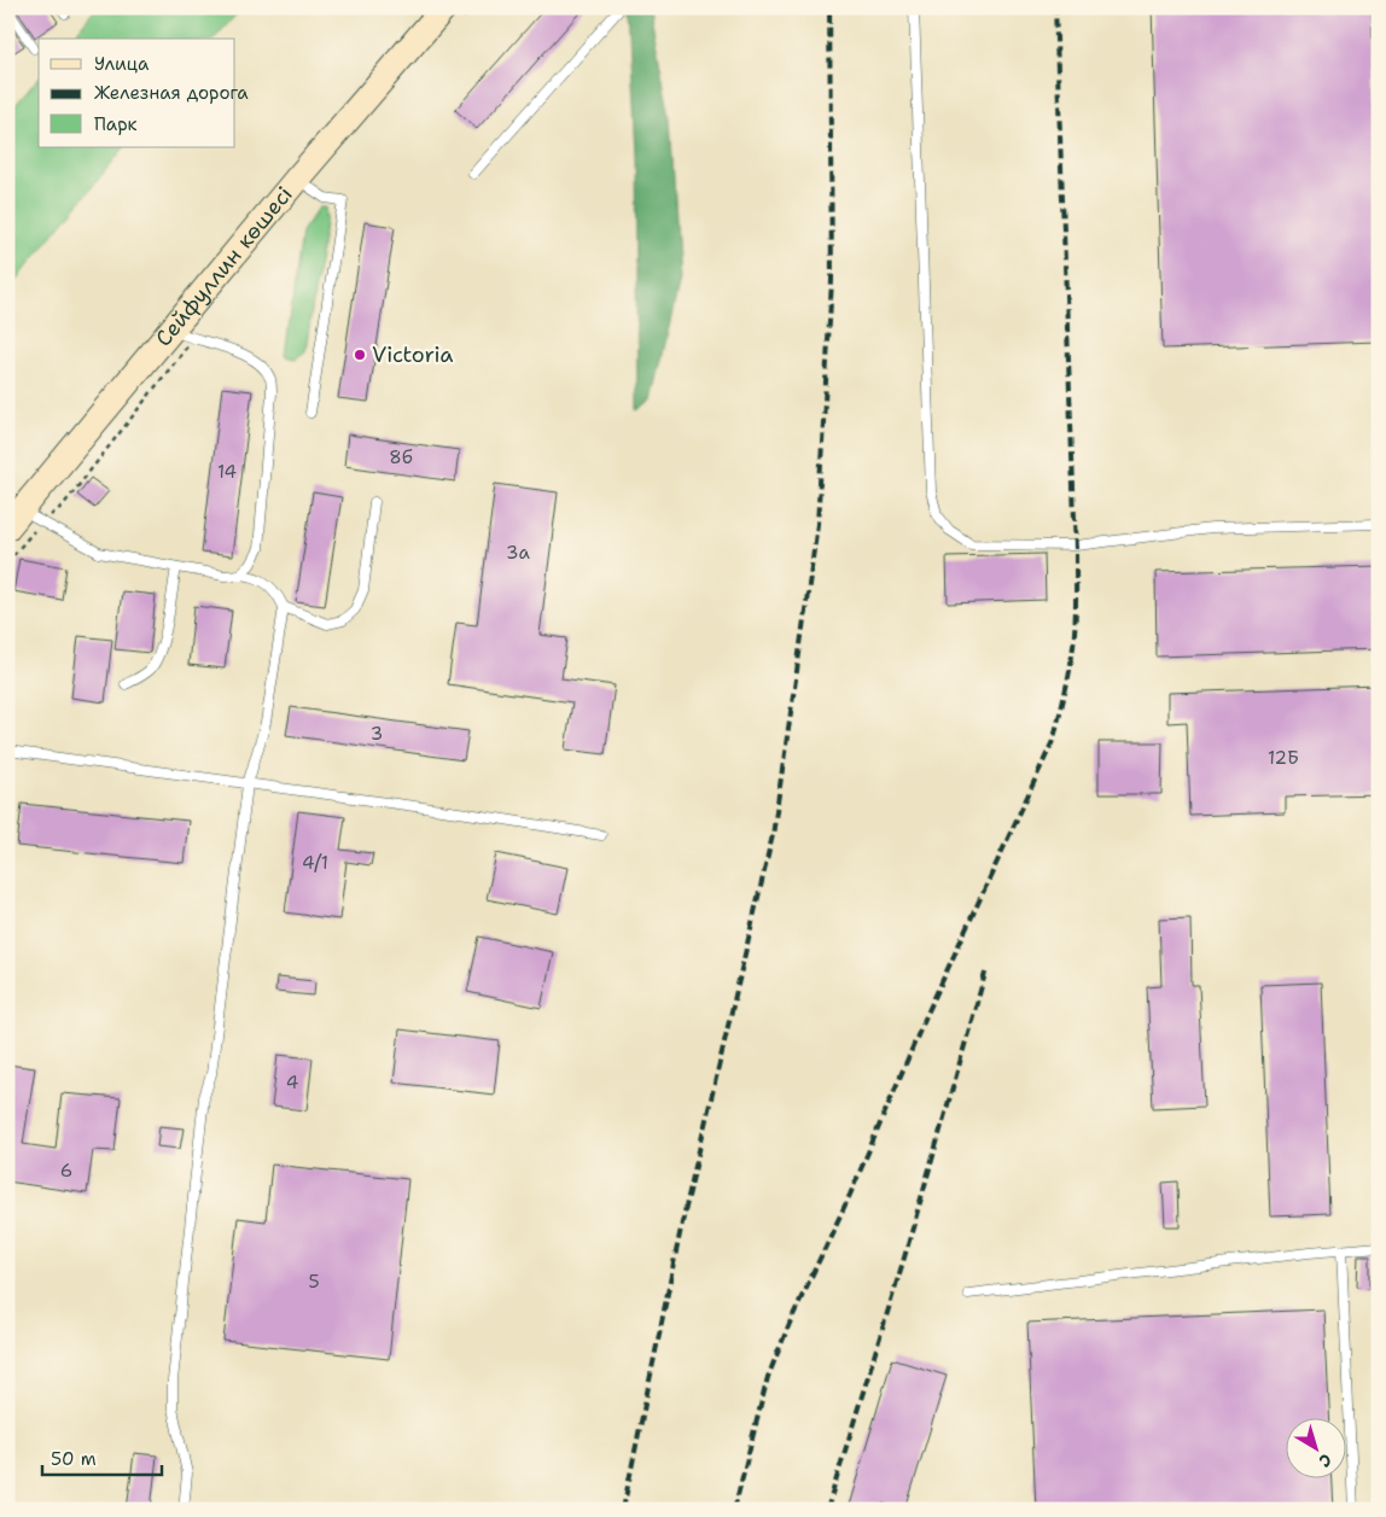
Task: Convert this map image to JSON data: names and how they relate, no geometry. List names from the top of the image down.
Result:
{
  "streets": {
    "main road": ["Сейфуллин көшесі"]
  },
  "places": ["Victoria"],
  "house_numbers": [
    "8б",
    "14",
    "3а",
    "3",
    "12Б",
    "4/1",
    "4",
    "6",
    "5"
  ],
  "legend": ["Улица", "Железная дорога", "Парк"],
  "scale_bar": "50 m",
  "north": "bottom right"
}
